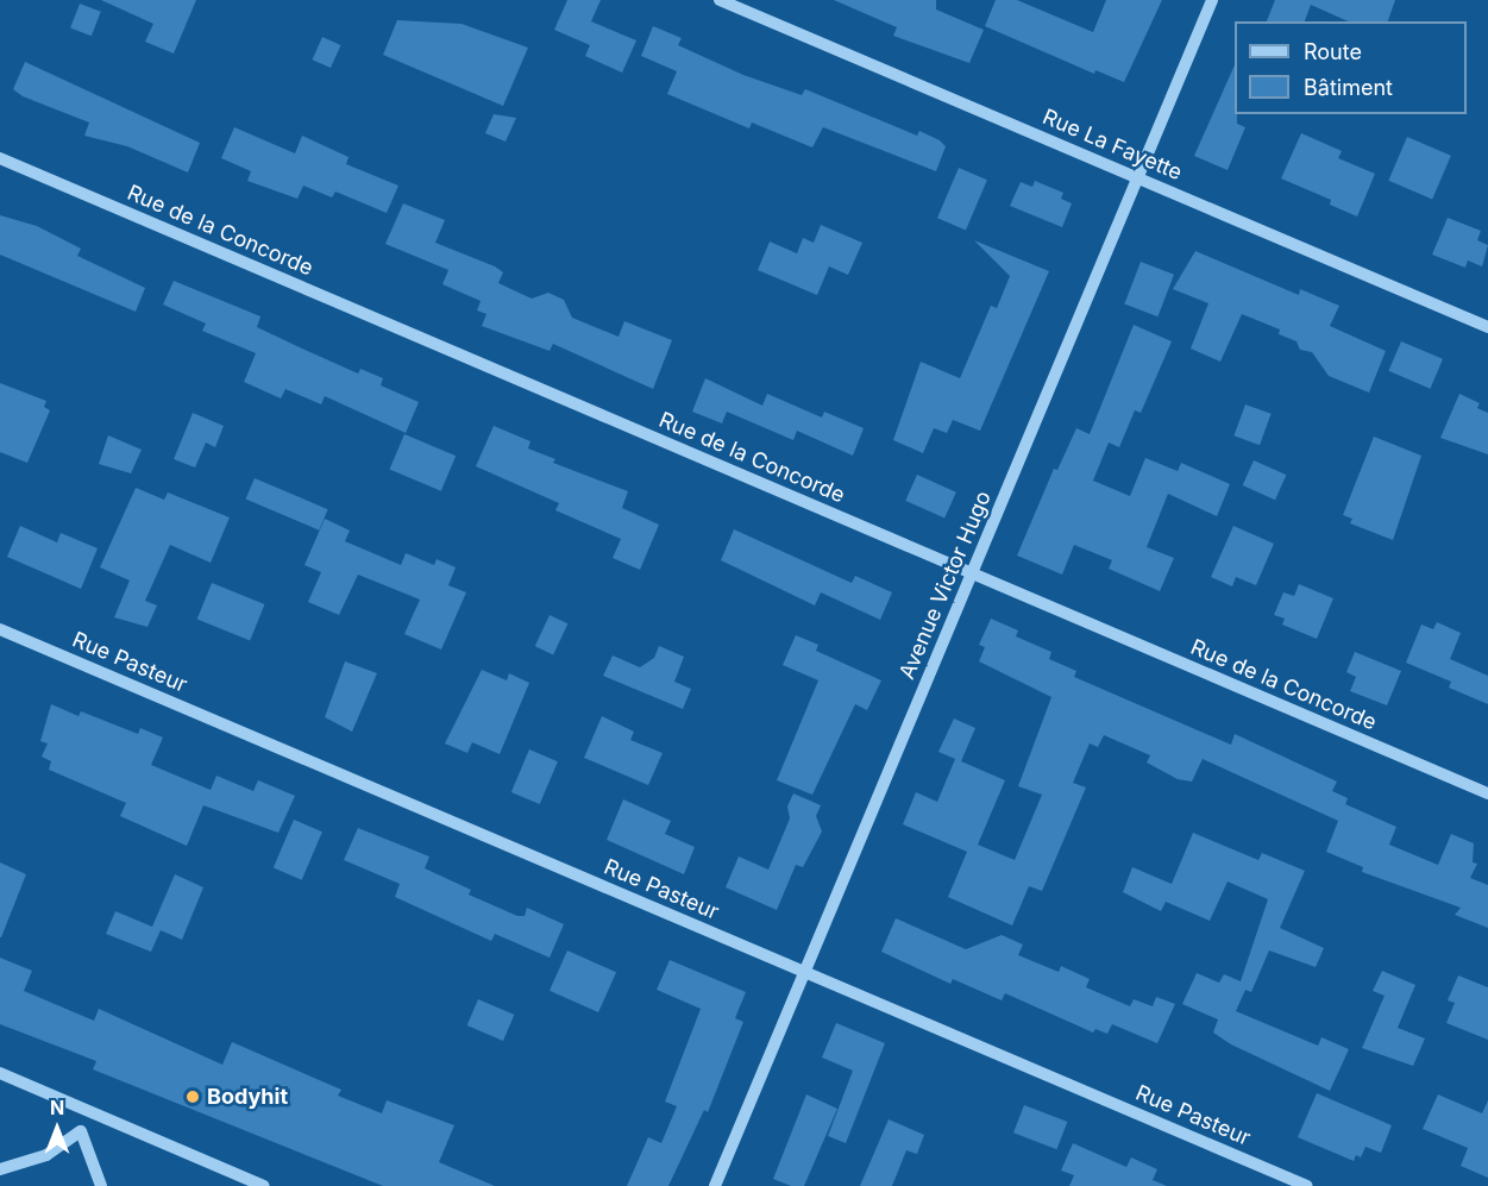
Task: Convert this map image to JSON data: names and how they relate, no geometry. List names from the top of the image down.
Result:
{
  "streets": {
    "street": [
      "Rue La Fayette",
      "Rue de la Concorde",
      "Avenue Victor Hugo",
      "Rue Pasteur"
    ]
  },
  "crossings": [
    ["Rue La Fayette", "Avenue Victor Hugo"],
    ["Rue de la Concorde", "Avenue Victor Hugo"],
    ["Avenue Victor Hugo", "Rue Pasteur"]
  ],
  "places": ["Bodyhit"],
  "legend": ["Route", "Bâtiment"],
  "north": "top"
}
